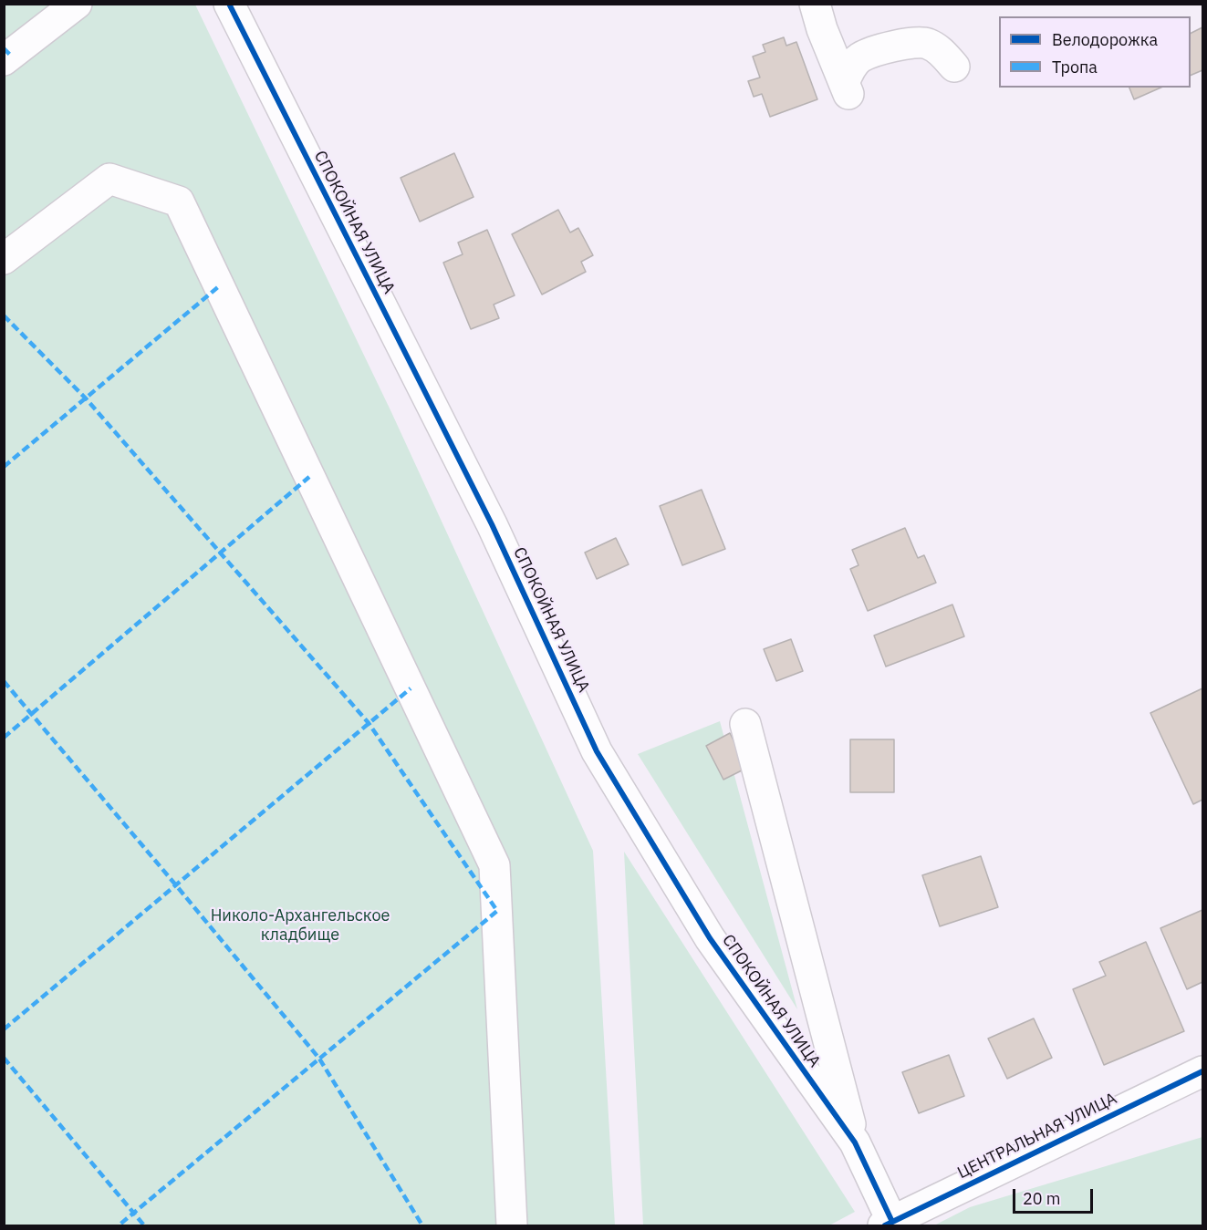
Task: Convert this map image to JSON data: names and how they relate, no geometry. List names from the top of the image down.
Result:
{
  "streets": {
    "street": ["СПОКОЙНАЯ УЛИЦА", "ЦЕНТРАЛЬНАЯ УЛИЦА"]
  },
  "crossings": [
    ["СПОКОЙНАЯ УЛИЦА", "ЦЕНТРАЛЬНАЯ УЛИЦА"]
  ],
  "parks": ["Николо-Архангельское кладбище"],
  "legend": ["Велодорожка", "Тропа"],
  "scale_bar": "20 m"
}
